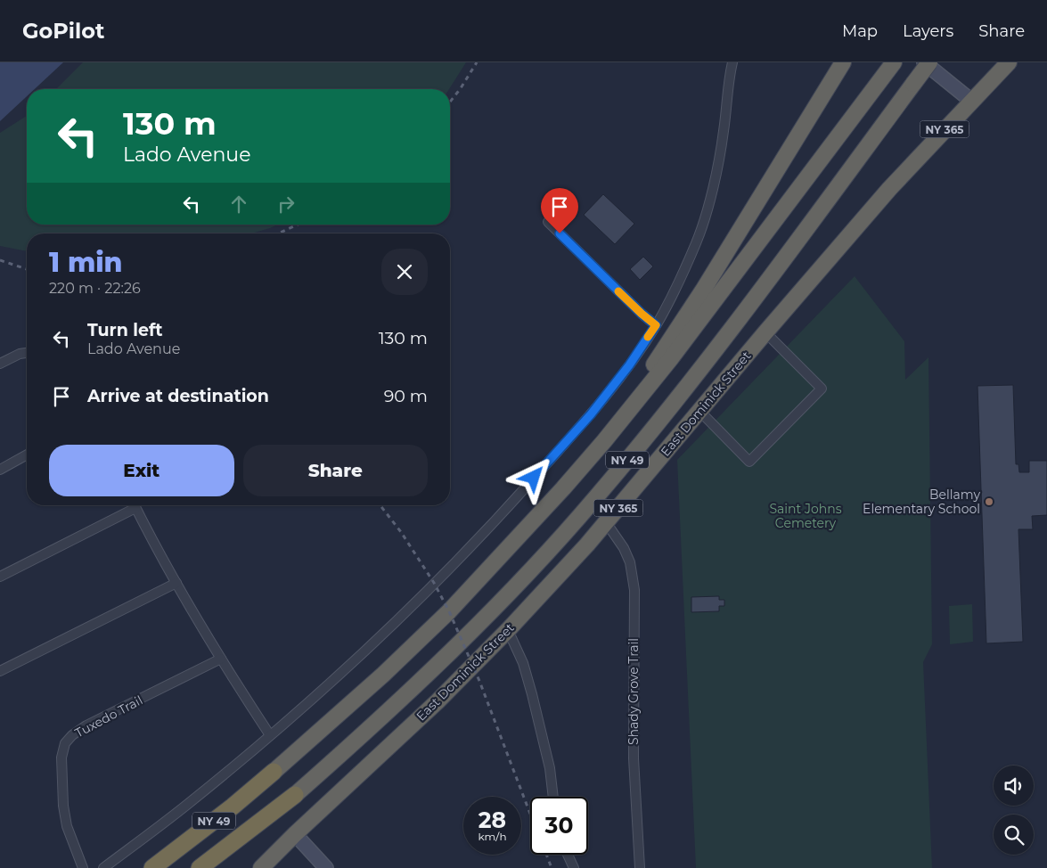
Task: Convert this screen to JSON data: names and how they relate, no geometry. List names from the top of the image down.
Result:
{
  "streets": {
    "highway": ["NY 365", "East Dominick Street", "NY 49"],
    "street": ["Shady Grove Trail", "Tuxedo Trail"]
  },
  "crossings": [
    ["East Dominick Street", "Shady Grove Trail"]
  ],
  "parks": ["Saint Johns Cemetery"],
  "places": ["Bellamy Elementary School"],
  "page": {
    "header": "GoPilot",
    "nav": ["Map", "Layers", "Share"],
    "turn": ["130 m", "Lado Avenue"],
    "heading": ["1 min", "220 m · 22:26"],
    "list": [
      {
        "name": "Turn left",
        "note": "Lado Avenue",
        "value": "130 m"
      },
      {
        "name": "Arrive at destination",
        "value": "90 m"
      }
    ],
    "buttons": ["Exit", "Share"],
    "speed": "28 km/h",
    "limit": "30"
  }
}
